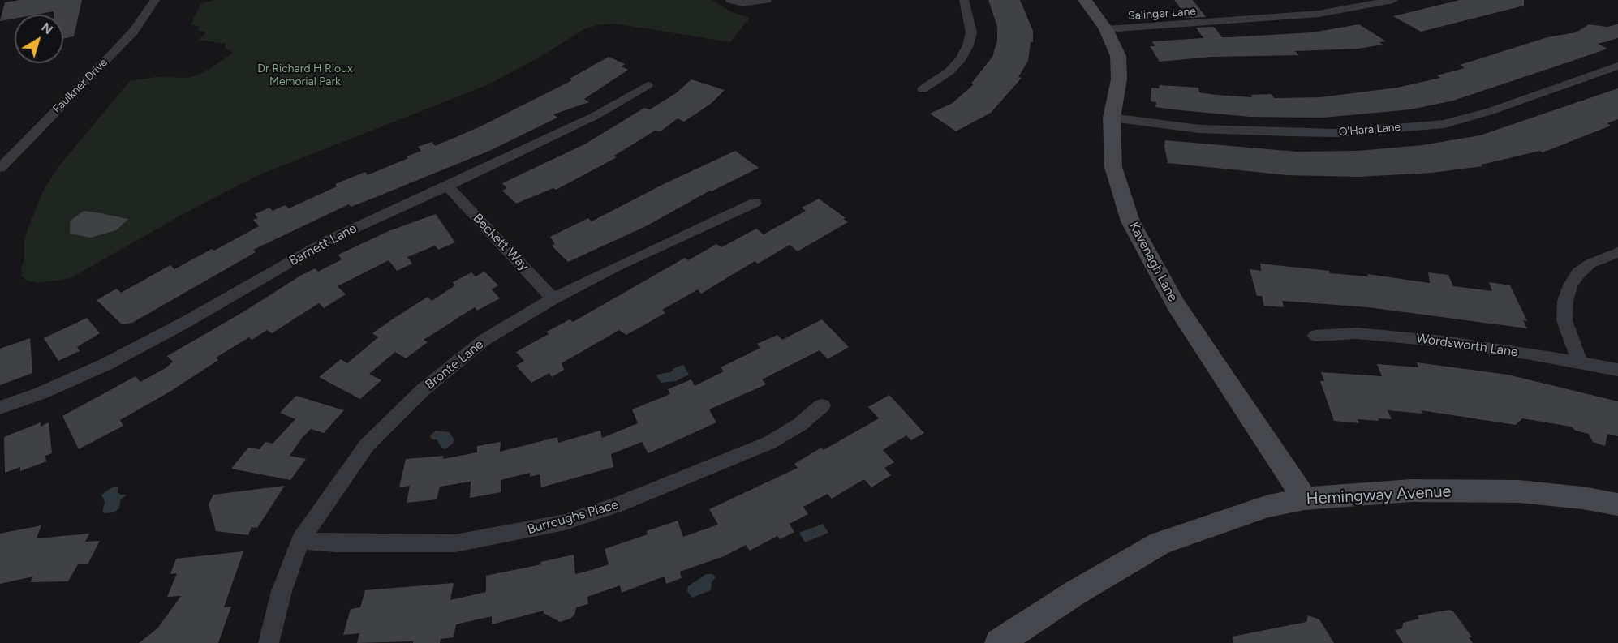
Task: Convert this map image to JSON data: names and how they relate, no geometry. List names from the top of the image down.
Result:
{
  "streets": {
    "main road": ["Kavenagh Lane", "Hemingway Avenue"],
    "street": [
      "Salinger Lane",
      "Faulkner Drive",
      "O'Hara Lane",
      "Beckett Way",
      "Barnett Lane",
      "Wordsworth Lane",
      "Bronte Lane",
      "Burroughs Place"
    ]
  },
  "crossings": [
    ["Salinger Lane", "Kavenagh Lane"],
    ["O'Hara Lane", "Kavenagh Lane"],
    ["Beckett Way", "Barnett Lane"],
    ["Beckett Way", "Bronte Lane"],
    ["Kavenagh Lane", "Hemingway Avenue"],
    ["Bronte Lane", "Burroughs Place"]
  ],
  "parks": ["Dr Richard H Rioux Memorial Park"],
  "north": "top right"
}
